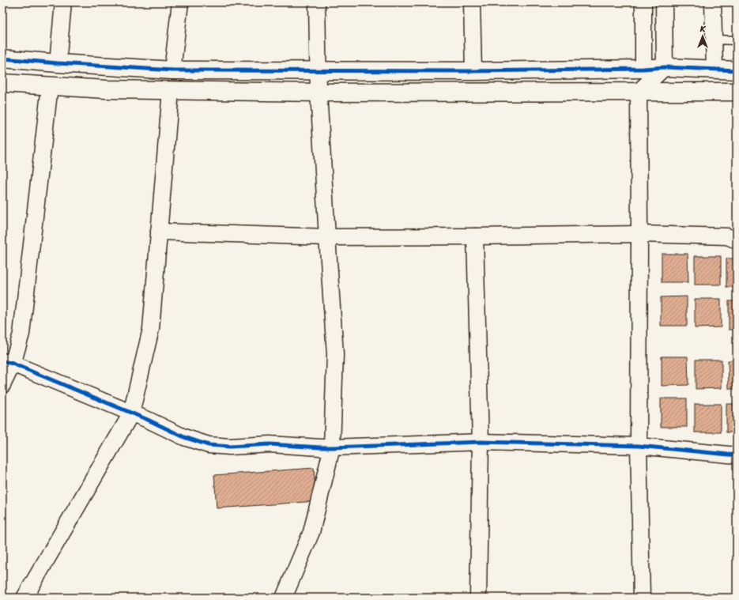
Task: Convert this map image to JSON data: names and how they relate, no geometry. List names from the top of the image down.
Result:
{
  "north": "top"
}
